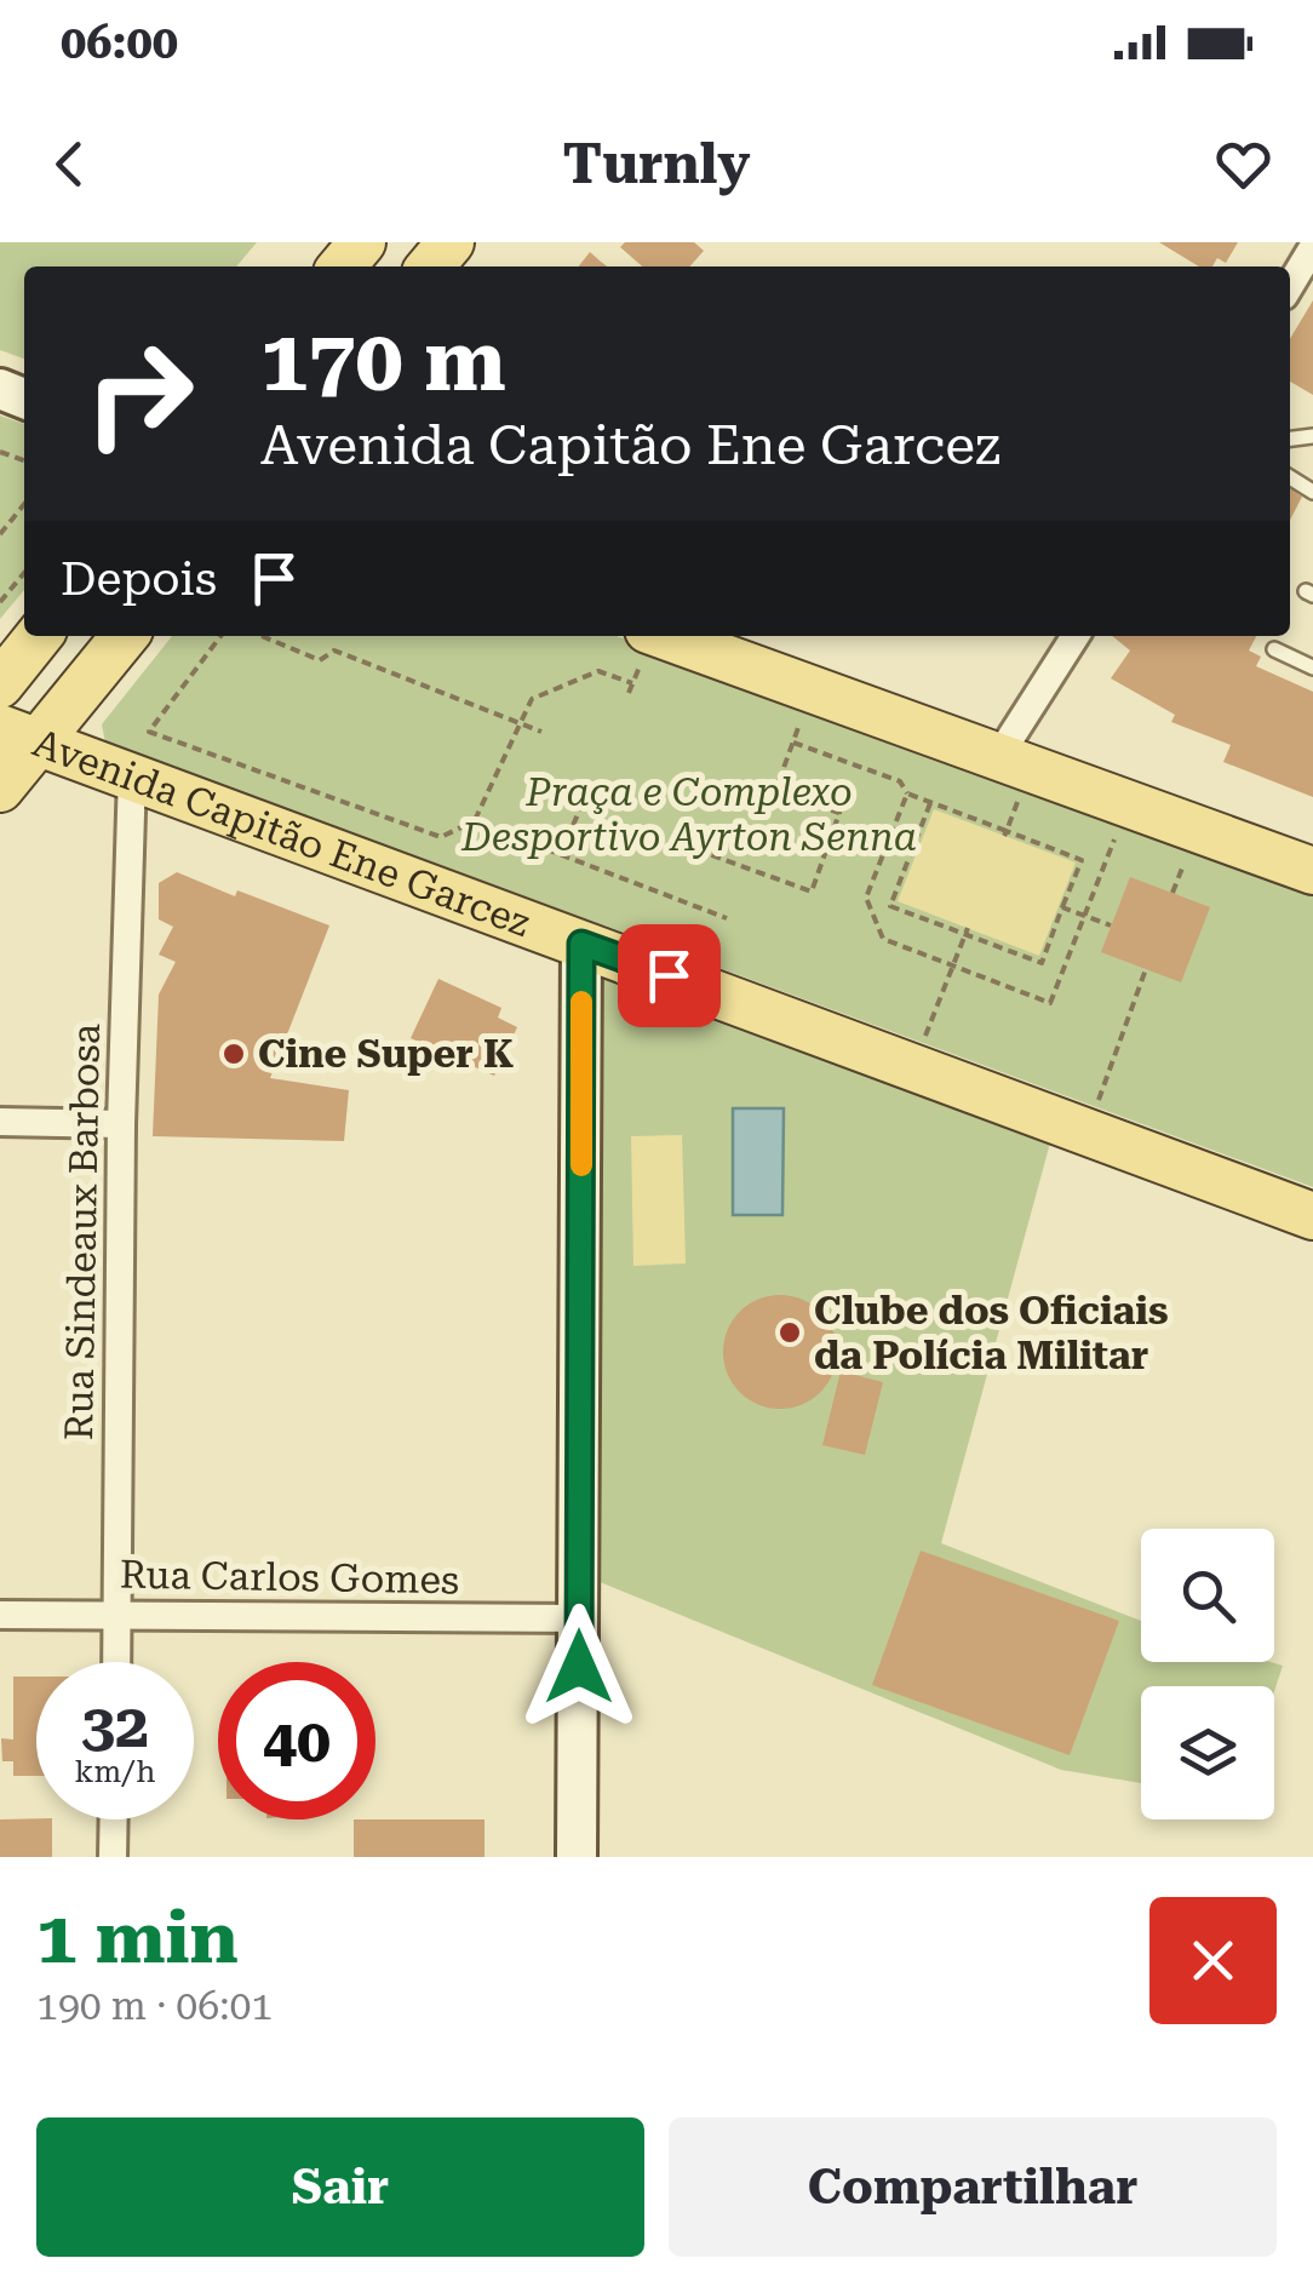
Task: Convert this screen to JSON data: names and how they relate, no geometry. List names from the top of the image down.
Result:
{
  "streets": {
    "main road": ["Avenida Capitão Ene Garcez"],
    "street": ["Rua Sindeaux Barbosa", "Rua Carlos Gomes"]
  },
  "crossings": [
    ["Avenida Capitão Ene Garcez", "Rua Sindeaux Barbosa"],
    ["Rua Sindeaux Barbosa", "Rua Carlos Gomes"]
  ],
  "parks": ["Praça e Complexo Desportivo Ayrton Senna"],
  "places": ["Cine Super K", "Clube dos Oficiais da Polícia Militar"],
  "page": {
    "status": "06:00",
    "header": "Turnly",
    "turn": ["170 m", "Avenida Capitão Ene Garcez"],
    "then": "Depois",
    "speed": "32 km/h",
    "limit": "40",
    "heading": ["1 min", "190 m · 06:01"],
    "buttons": ["Sair", "Compartilhar"]
  }
}
